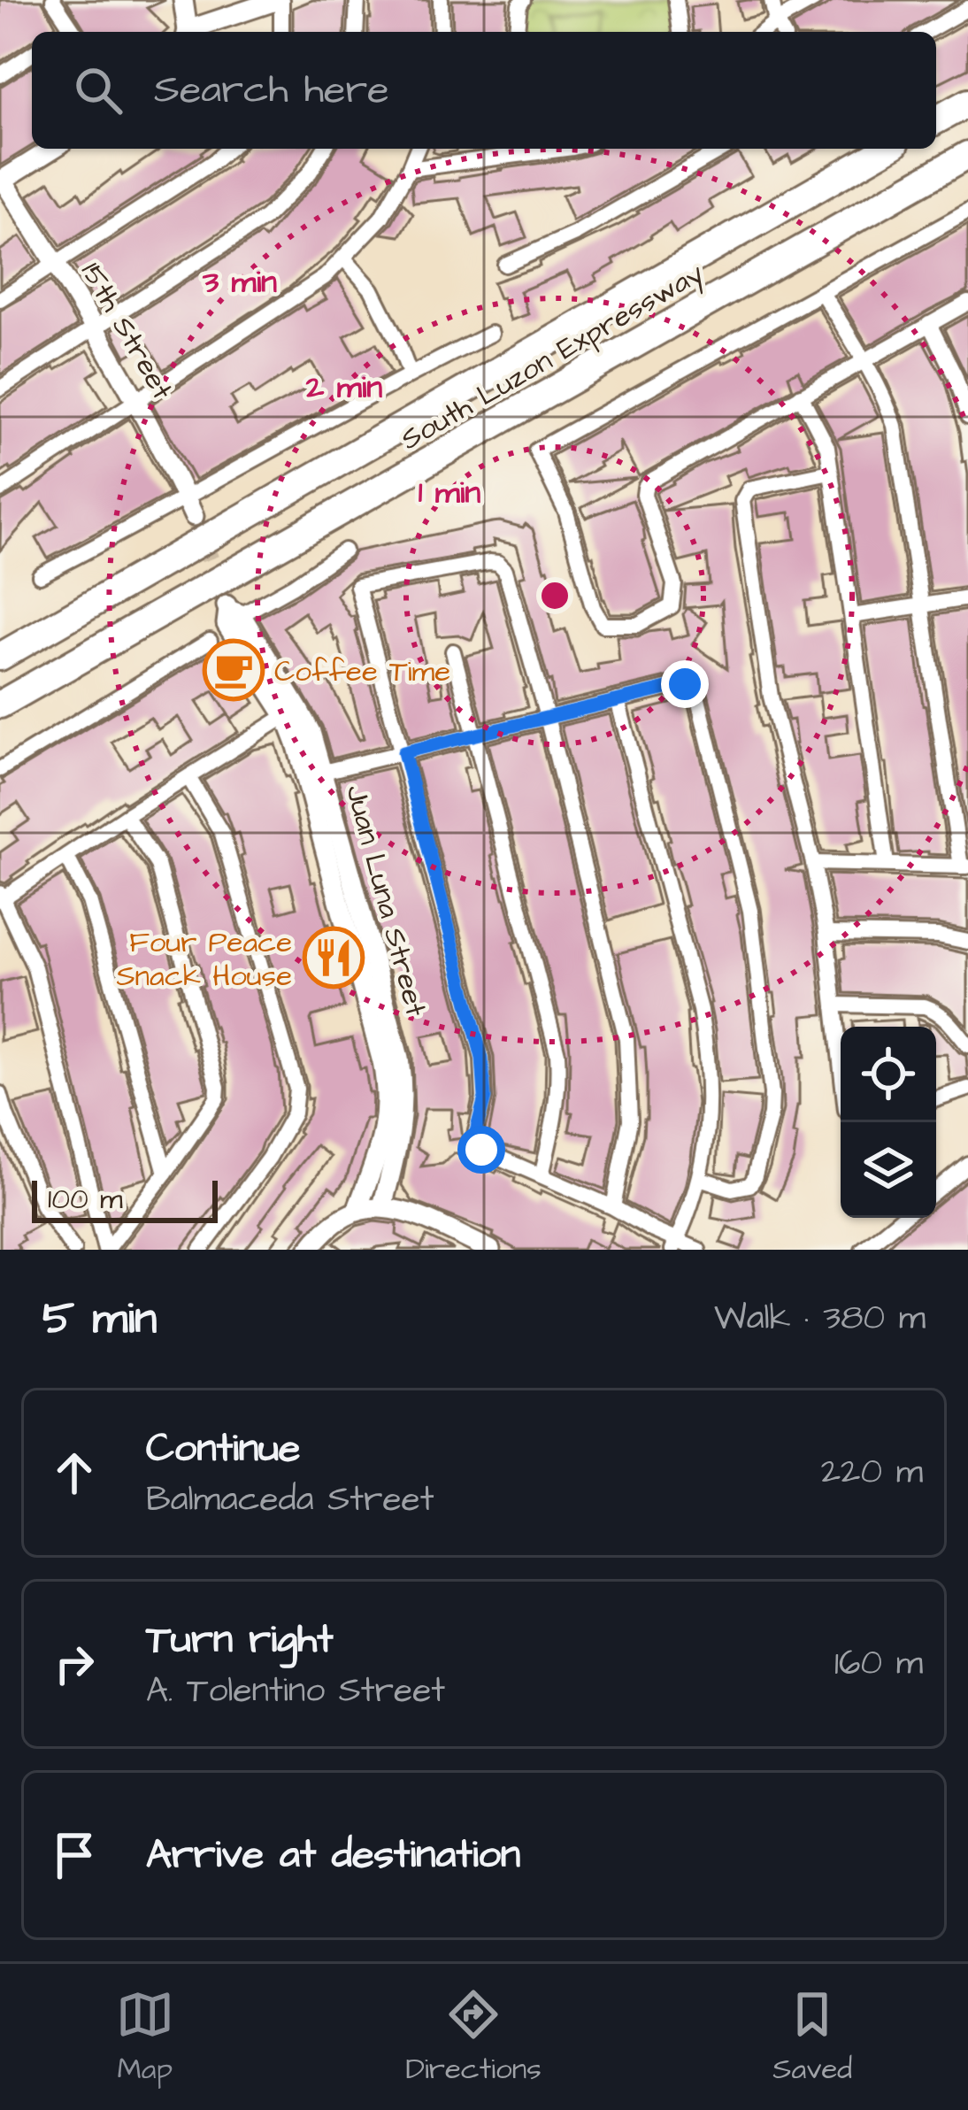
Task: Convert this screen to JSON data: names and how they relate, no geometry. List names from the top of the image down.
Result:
{
  "streets": {
    "highway": ["South Luzon Expressway"],
    "street": ["15th Street", "Juan Luna Street"]
  },
  "places": {
    "cafe": ["Coffee Time"],
    "restaurant": ["Four Peace Snack House"]
  },
  "scale_bar": "100 m",
  "page": {
    "search": "Search here",
    "scale": "100 m",
    "heading": ["5 min", "Walk · 380 m"],
    "list": [
      ["Continue", "Balmaceda Street", "220 m"],
      ["Turn right", "A. Tolentino Street", "160 m"],
      "Arrive at destination"
    ],
    "nav": ["Map", "Directions", "Saved"]
  },
  "rings": ["3 min", "2 min", "1 min"]
}
